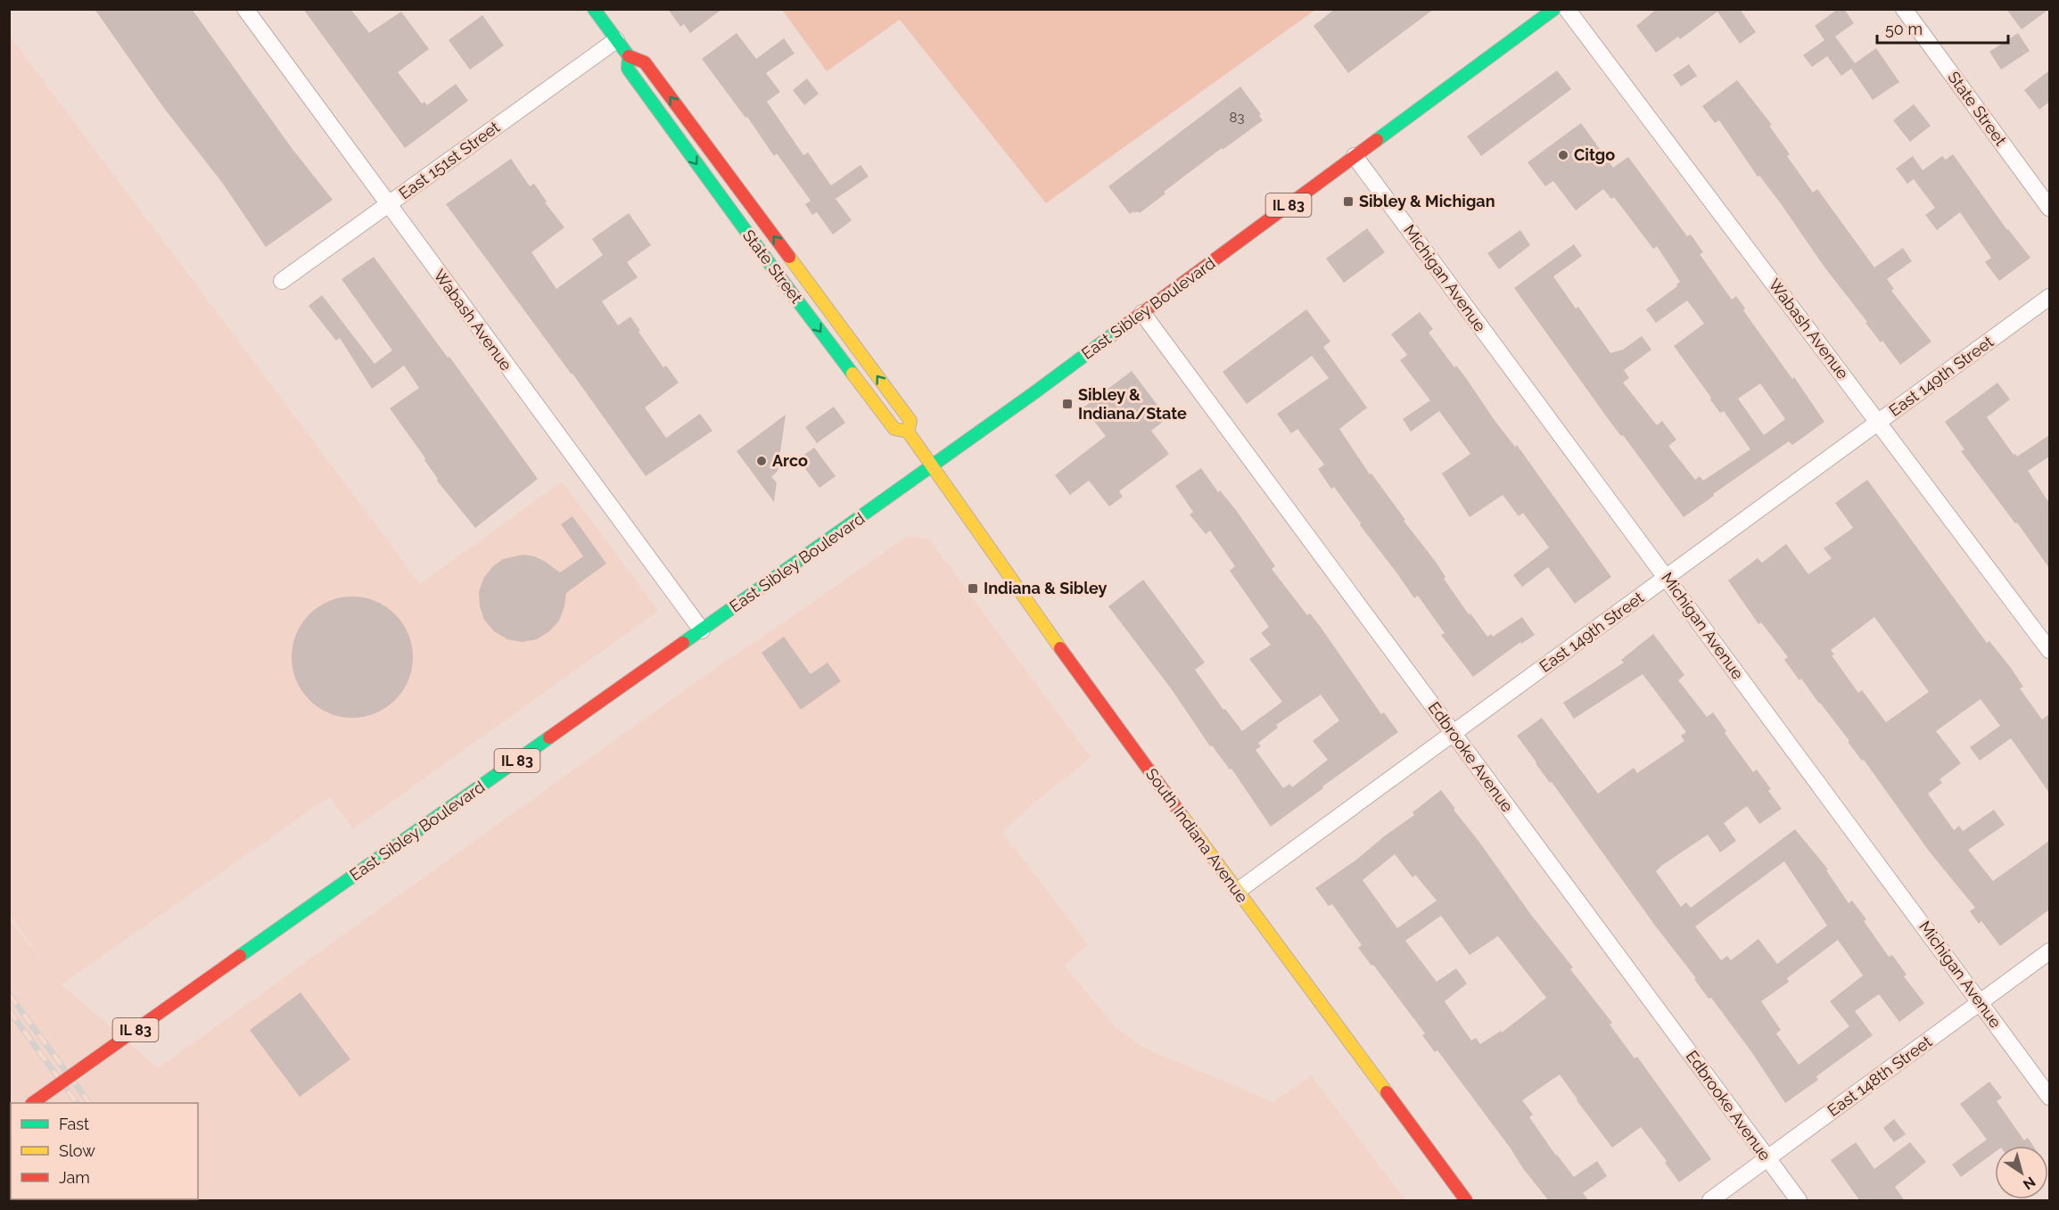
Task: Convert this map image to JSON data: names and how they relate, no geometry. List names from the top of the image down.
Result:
{
  "streets": {
    "main road": [
      "State Street",
      "IL 83",
      "East Sibley Boulevard",
      "South Indiana Avenue"
    ],
    "street": [
      "East 151st Street",
      "Michigan Avenue",
      "Wabash Avenue",
      "East 149th Street",
      "Edbrooke Avenue",
      "East 148th Street"
    ]
  },
  "crossings": [
    ["State Street", "East 151st Street"],
    ["State Street", "East Sibley Boulevard"],
    ["State Street", "South Indiana Avenue"],
    ["East 151st Street", "Wabash Avenue"],
    ["Michigan Avenue", "East Sibley Boulevard"],
    ["Michigan Avenue", "East 149th Street"],
    ["Michigan Avenue", "East 148th Street"],
    ["East Sibley Boulevard", "Wabash Avenue"],
    ["East Sibley Boulevard", "Edbrooke Avenue"],
    ["East Sibley Boulevard", "South Indiana Avenue"],
    ["Wabash Avenue", "East 149th Street"],
    ["East 149th Street", "Edbrooke Avenue"],
    ["East 149th Street", "South Indiana Avenue"],
    ["Edbrooke Avenue", "East 148th Street"]
  ],
  "places": {
    "other": ["Citgo", "Arco"],
    "transit": ["Sibley & Michigan", "Sibley & Indiana/State", "Indiana & Sibley"]
  },
  "house_numbers": ["83"],
  "legend": ["Fast", "Slow", "Jam"],
  "scale_bar": "50 m",
  "north": "bottom right"
}
